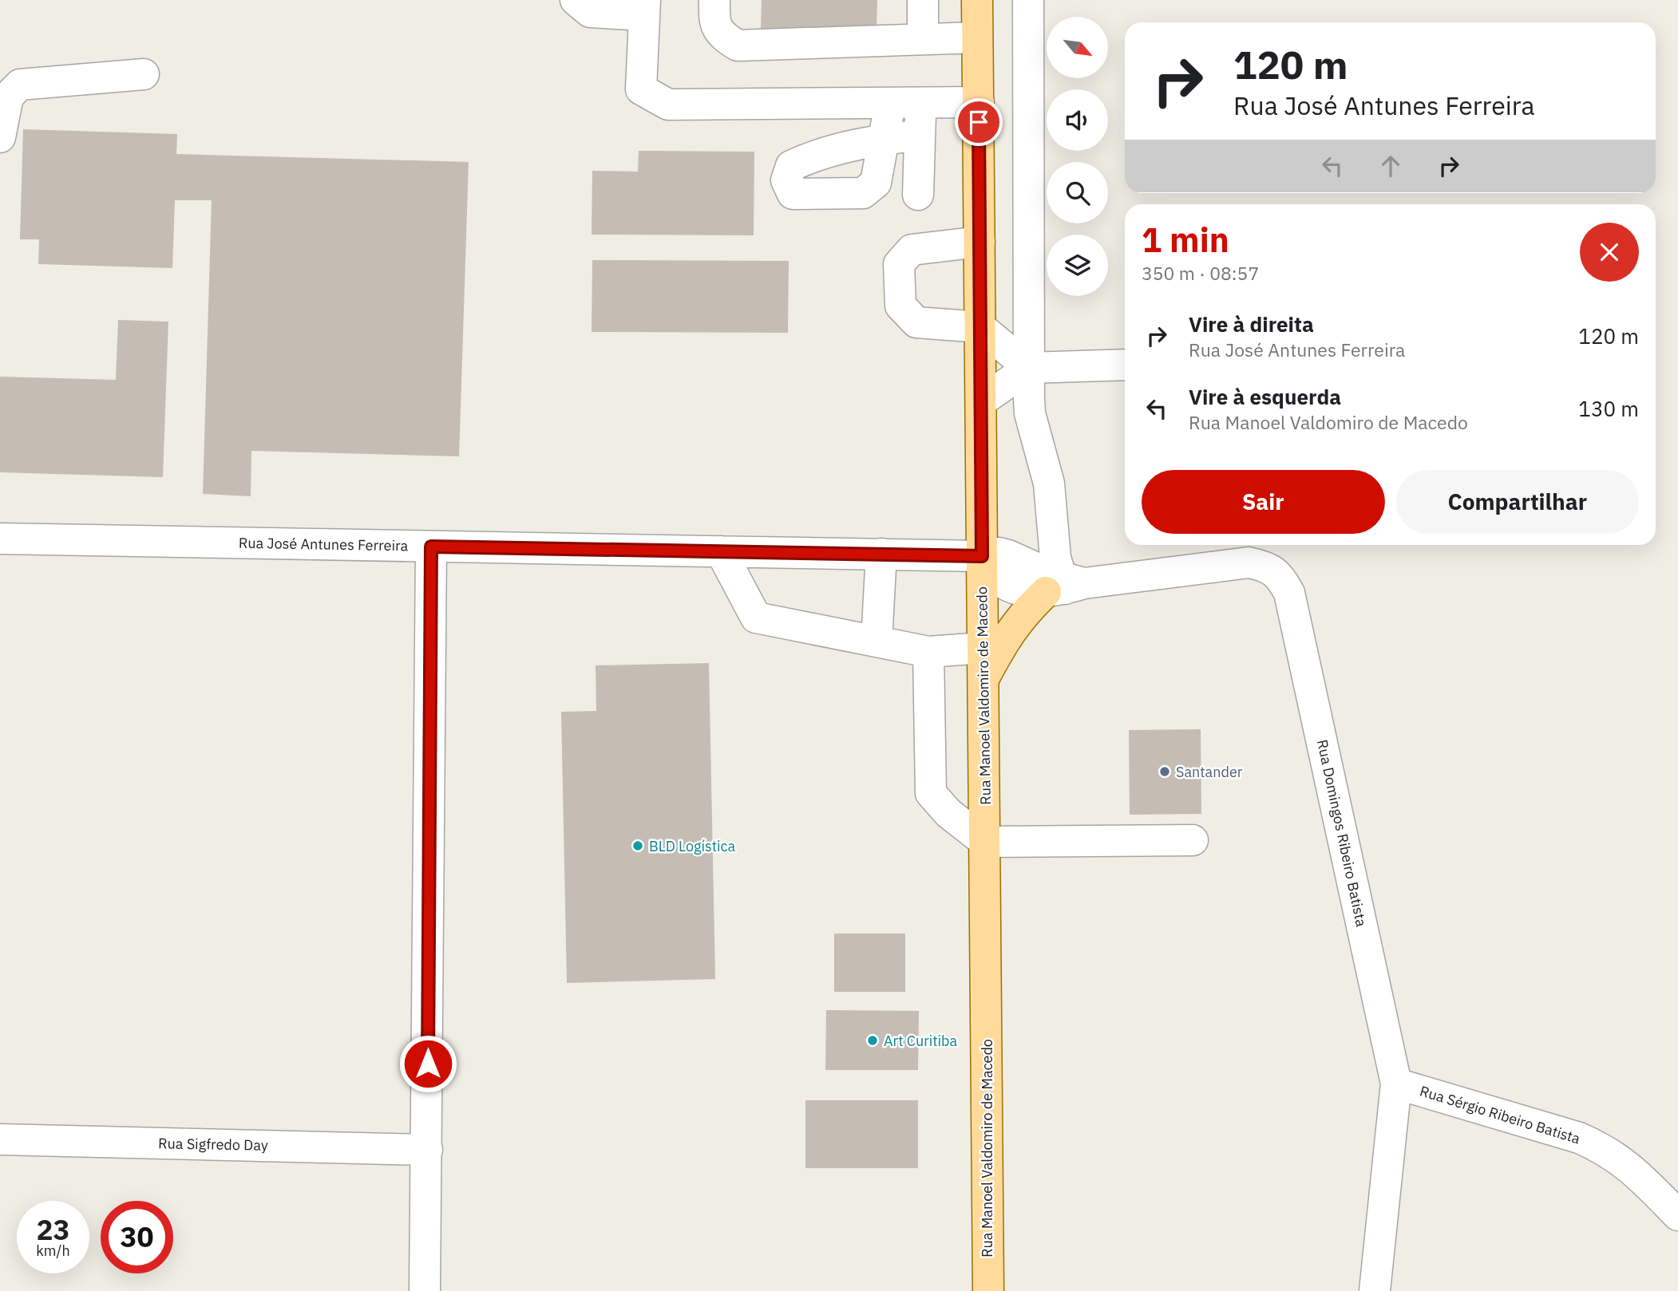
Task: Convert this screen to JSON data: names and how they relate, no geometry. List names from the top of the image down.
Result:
{
  "streets": {
    "main road": ["Rua Manoel Valdomiro de Macedo"],
    "street": [
      "Rua José Antunes Ferreira",
      "Rua Domingos Ribeiro Batista",
      "Rua Sérgio Ribeiro Batista",
      "Rua Sigfredo Day"
    ]
  },
  "crossings": [
    ["Rua José Antunes Ferreira", "Rua Manoel Valdomiro de Macedo"],
    ["Rua José Antunes Ferreira", "Rua Domingos Ribeiro Batista"],
    ["Rua Manoel Valdomiro de Macedo", "Rua Domingos Ribeiro Batista"],
    ["Rua Domingos Ribeiro Batista", "Rua Sérgio Ribeiro Batista"]
  ],
  "places": ["Santander", "BLD Logística", "Art Curitiba"],
  "north": "bottom right",
  "page": {
    "turn": ["120 m", "Rua José Antunes Ferreira"],
    "heading": ["1 min", "350 m · 08:57"],
    "list": [
      {
        "name": "Vire à direita",
        "note": "Rua José Antunes Ferreira",
        "value": "120 m"
      },
      {
        "name": "Vire à esquerda",
        "note": "Rua Manoel Valdomiro de Macedo",
        "value": "130 m"
      }
    ],
    "buttons": ["Sair", "Compartilhar"],
    "speed": "23 km/h",
    "limit": "30"
  }
}
